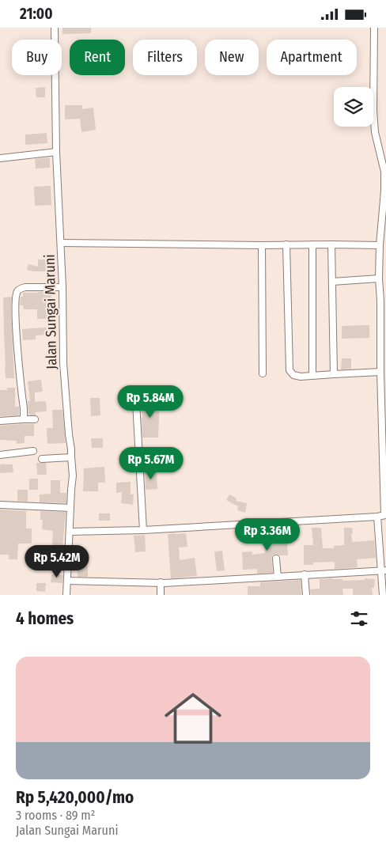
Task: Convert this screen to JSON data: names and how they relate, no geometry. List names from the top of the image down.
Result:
{
  "streets": {
    "street": ["Jalan Sungai Maruni"]
  },
  "page": {
    "status": "21:00",
    "chip": [
      "Buy",
      "Rent",
      "Filters",
      "New",
      "Apartment"
    ],
    "price": [
      "Rp 5.84M",
      "Rp 5.67M",
      "Rp 3.36M",
      "Rp 5.42M"
    ],
    "heading": "4 homes",
    "list": [
      {
        "name": "Rp 5,420,000/mo",
        "note": "3 rooms · 89 m² · Jalan Sungai Maruni"
      }
    ]
  }
}
